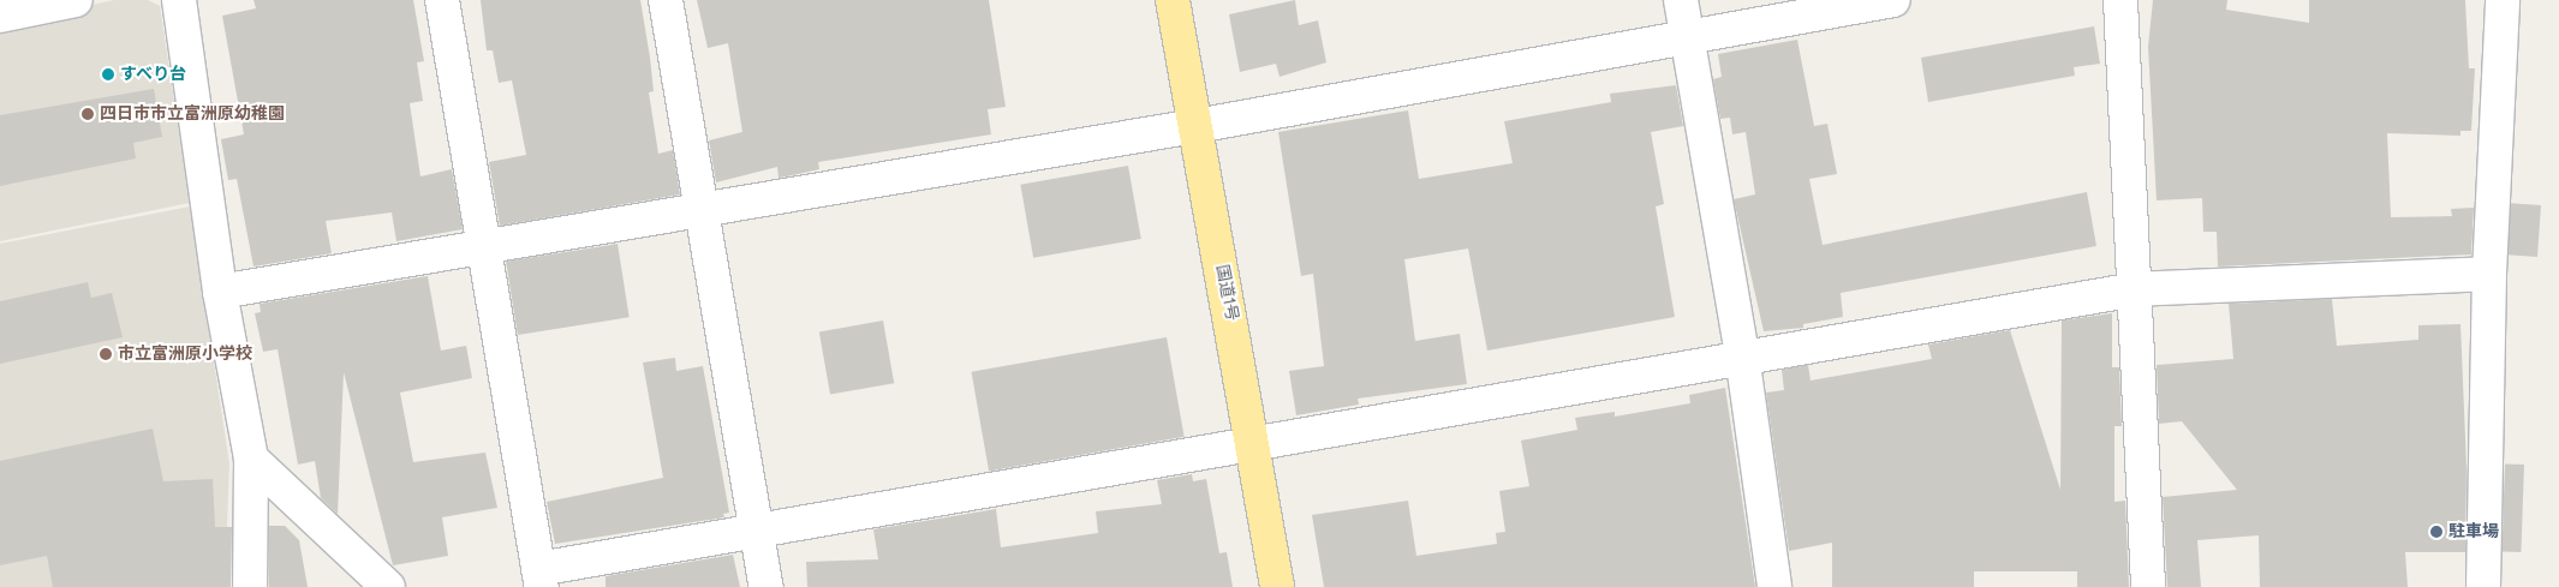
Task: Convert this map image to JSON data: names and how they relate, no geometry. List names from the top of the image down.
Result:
{
  "streets": {
    "highway": ["国道1号"]
  },
  "places": [
    "すべり台",
    "四日市市立富洲原幼稚園",
    "市立富洲原小学校",
    "駐車場"
  ]
}
